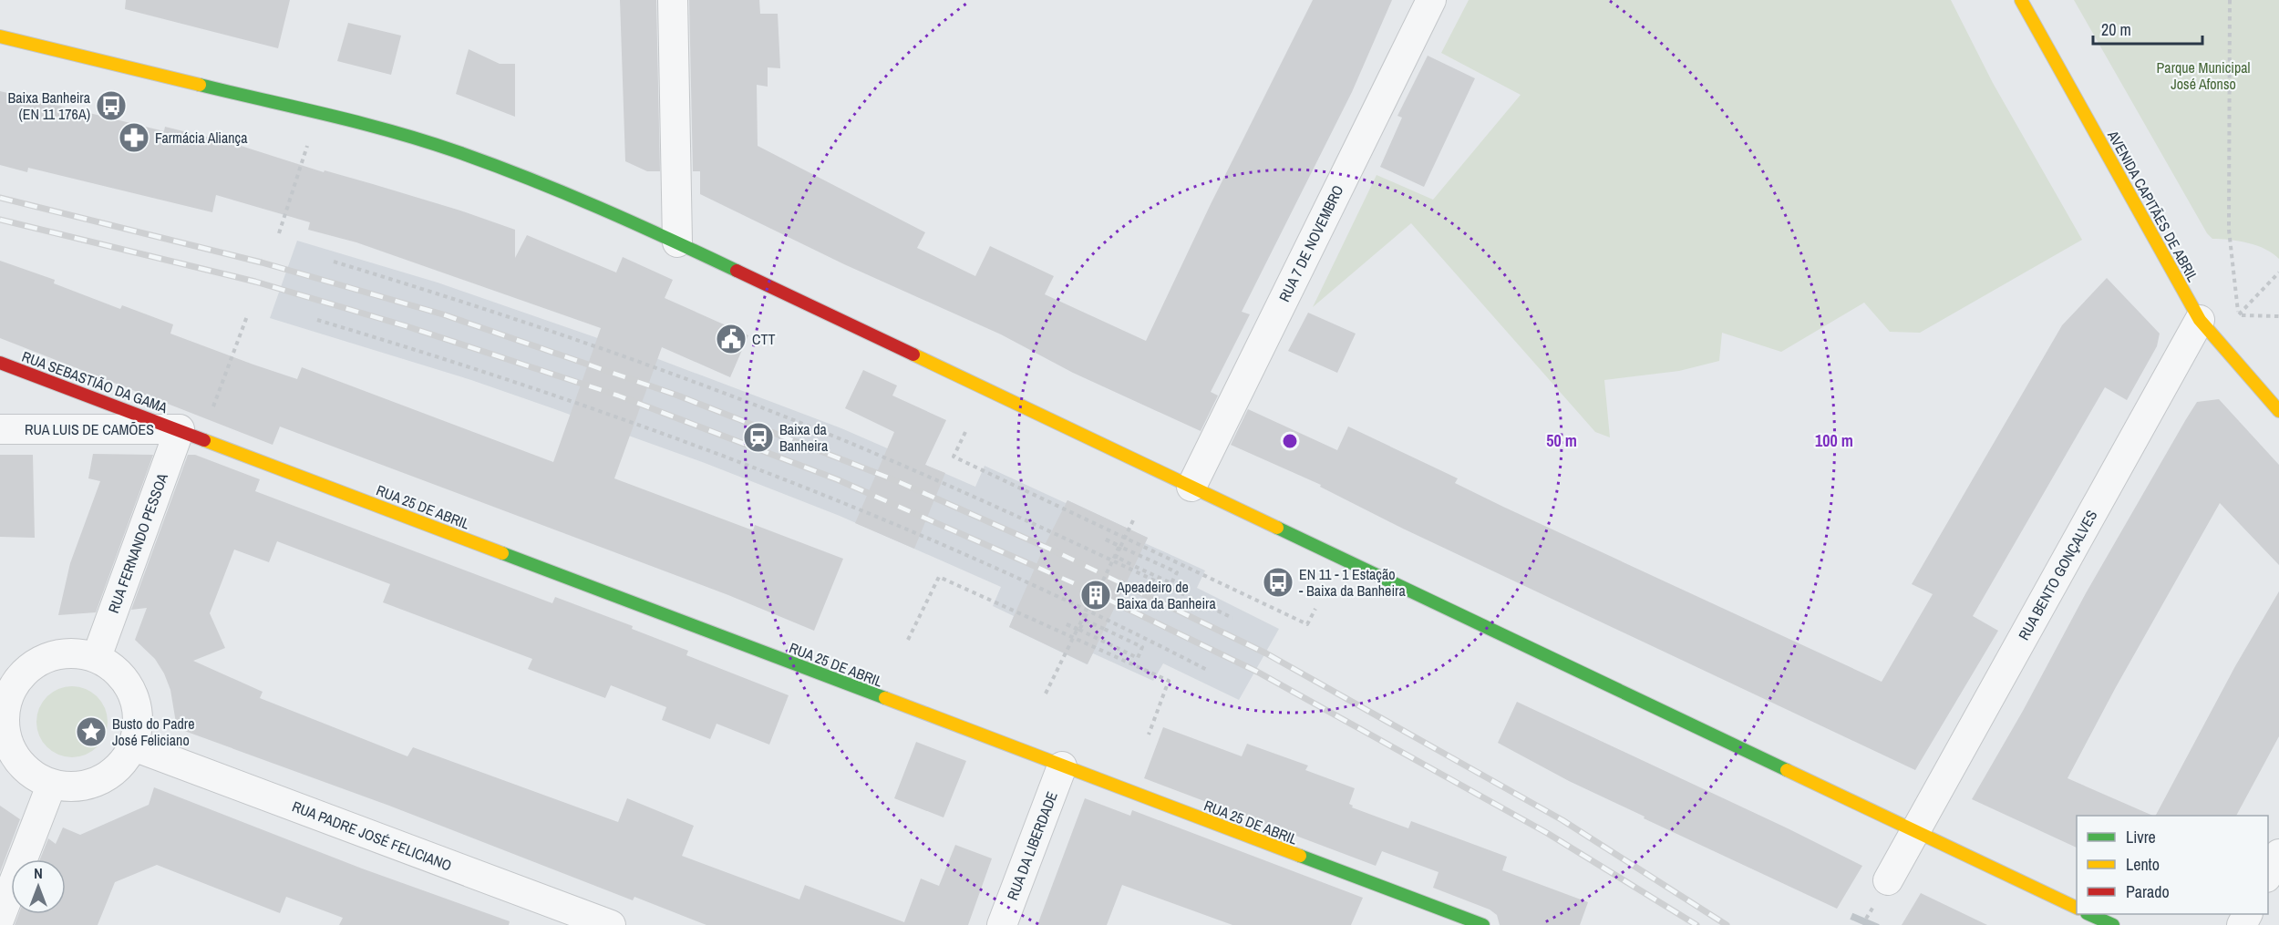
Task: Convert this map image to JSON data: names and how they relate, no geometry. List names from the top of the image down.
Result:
{
  "streets": {
    "main road": ["AVENIDA CAPITÃES DE ABRIL", "RUA SEBASTIÃO DA GAMA", "RUA 25 DE ABRIL"],
    "street": [
      "RUA 7 DE NOVEMBRO",
      "RUA LUIS DE CAMÕES",
      "RUA FERNANDO PESSOA",
      "RUA BENTO GONÇALVES",
      "RUA PADRE JOSÉ FELICIANO",
      "RUA DA LIBERDADE"
    ]
  },
  "crossings": [
    ["AVENIDA CAPITÃES DE ABRIL", "RUA BENTO GONÇALVES"],
    ["RUA SEBASTIÃO DA GAMA", "RUA LUIS DE CAMÕES"],
    ["RUA SEBASTIÃO DA GAMA", "RUA 25 DE ABRIL"],
    ["RUA SEBASTIÃO DA GAMA", "RUA FERNANDO PESSOA"],
    ["RUA LUIS DE CAMÕES", "RUA 25 DE ABRIL"],
    ["RUA LUIS DE CAMÕES", "RUA FERNANDO PESSOA"],
    ["RUA 25 DE ABRIL", "RUA FERNANDO PESSOA"],
    ["RUA 25 DE ABRIL", "RUA DA LIBERDADE"],
    ["RUA FERNANDO PESSOA", "RUA PADRE JOSÉ FELICIANO"]
  ],
  "parks": ["Parque Municipal José Afonso"],
  "places": {
    "bus stop": ["Baixa Banheira (EN 11 176A)", "EN 11 - 1 Estação - Baixa da Banheira"],
    "pharmacy": ["Farmácia Aliança"],
    "public building": ["CTT"],
    "station": ["Baixa da Banheira"],
    "building": ["Apeadeiro de Baixa da Banheira"],
    "place": ["Busto do Padre José Feliciano"]
  },
  "legend": ["Livre", "Lento", "Parado"],
  "scale_bar": "20 m",
  "north": "top",
  "rings": ["50 m", "100 m"]
}
